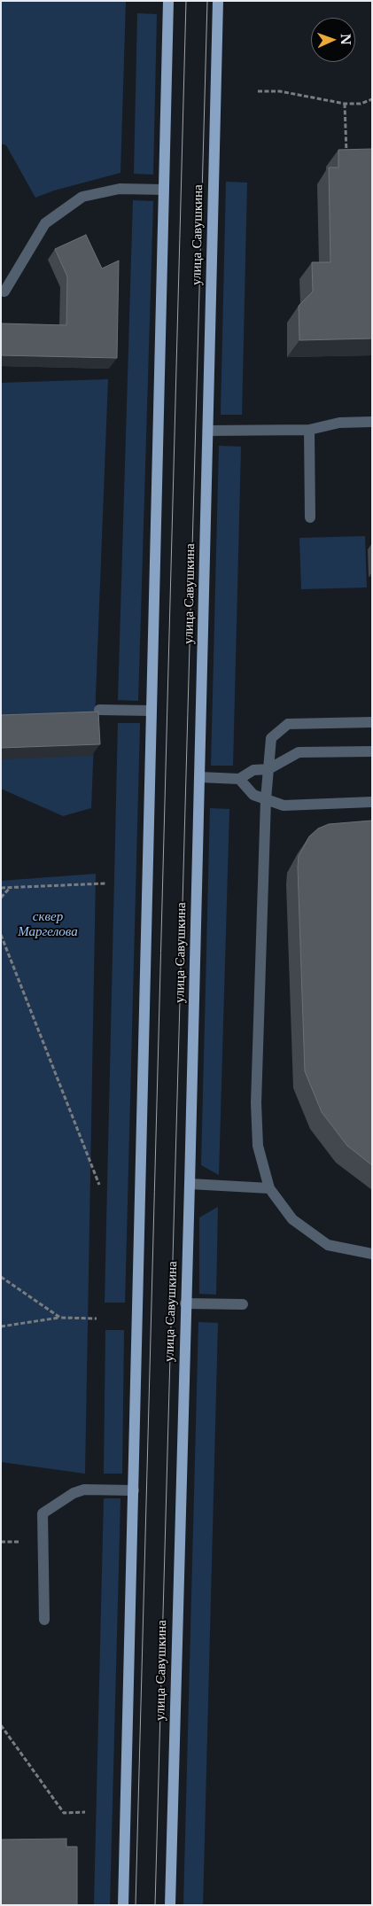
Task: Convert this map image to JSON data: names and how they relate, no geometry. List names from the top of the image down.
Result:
{
  "streets": {
    "main road": ["улица Савушкина"]
  },
  "parks": ["сквер Маргелова"],
  "north": "right"
}
